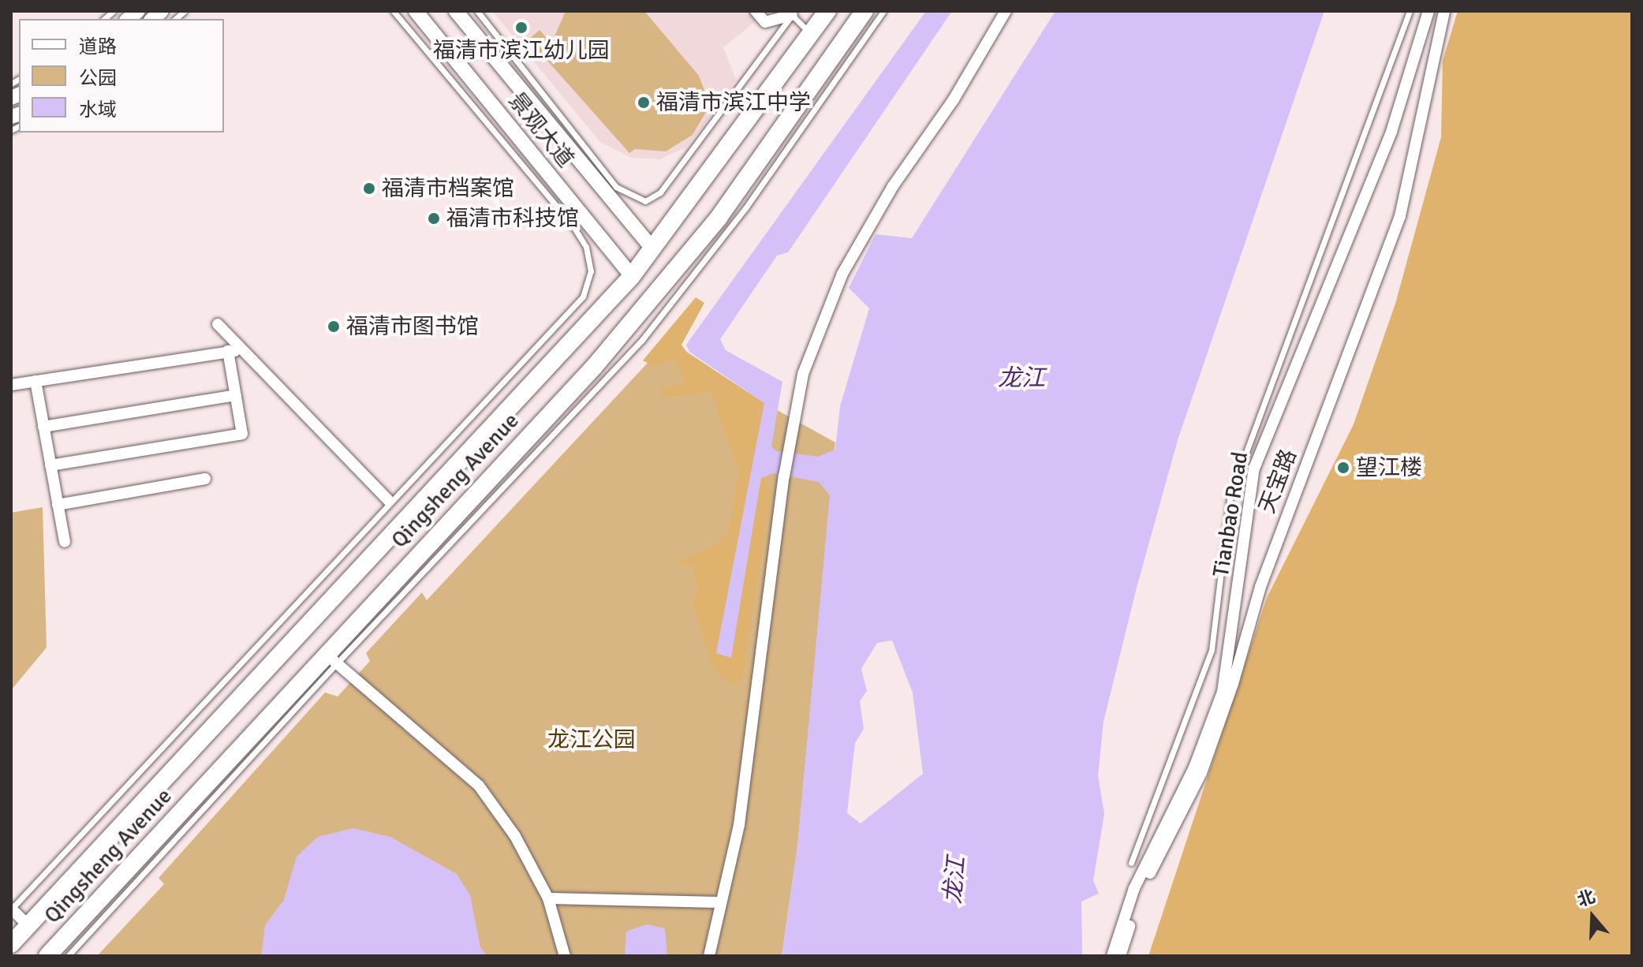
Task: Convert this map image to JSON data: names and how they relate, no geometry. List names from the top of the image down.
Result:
{
  "streets": {
    "main road": ["Qingsheng Avenue"],
    "street": ["景观大道", "天宝路", "Tianbao Road"]
  },
  "crossings": [
    ["景观大道", "Qingsheng Avenue"]
  ],
  "water": ["龙江"],
  "parks": ["龙江公园"],
  "places": [
    "福清市滨江幼儿园",
    "福清市滨江中学",
    "福清市档案馆",
    "福清市科技馆",
    "福清市图书馆",
    "望江楼"
  ],
  "legend": ["道路", "公园", "水域"],
  "north": "top"
}
